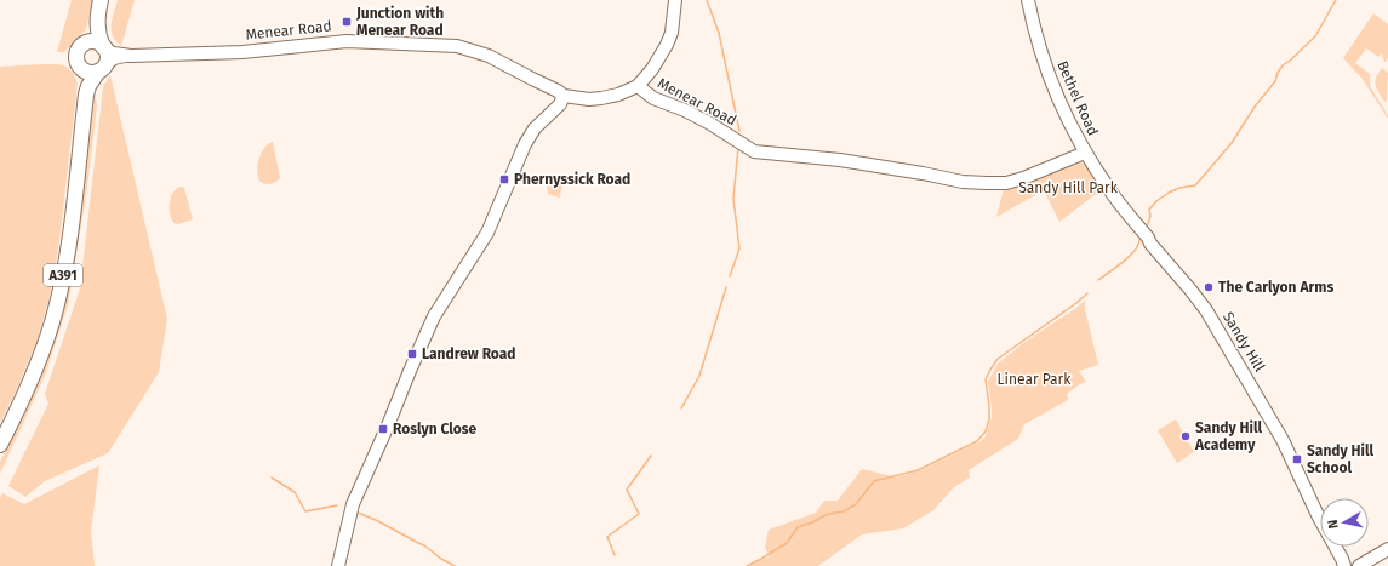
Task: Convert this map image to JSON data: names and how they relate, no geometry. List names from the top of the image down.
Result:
{
  "streets": {
    "highway": ["A391"],
    "street": ["Menear Road", "Bethel Road", "Sandy Hill"]
  },
  "crossings": [
    ["Menear Road", "Bethel Road"],
    ["Menear Road", "A391"],
    ["Menear Road", "Sandy Hill"],
    ["Bethel Road", "Sandy Hill"]
  ],
  "parks": ["Sandy Hill Park", "Linear Park"],
  "places": {
    "transit": [
      "Junction with Menear Road",
      "Phernyssick Road",
      "Landrew Road",
      "Roslyn Close",
      "Sandy Hill School"
    ],
    "other": ["The Carlyon Arms", "Sandy Hill Academy"]
  },
  "north": "left"
}
